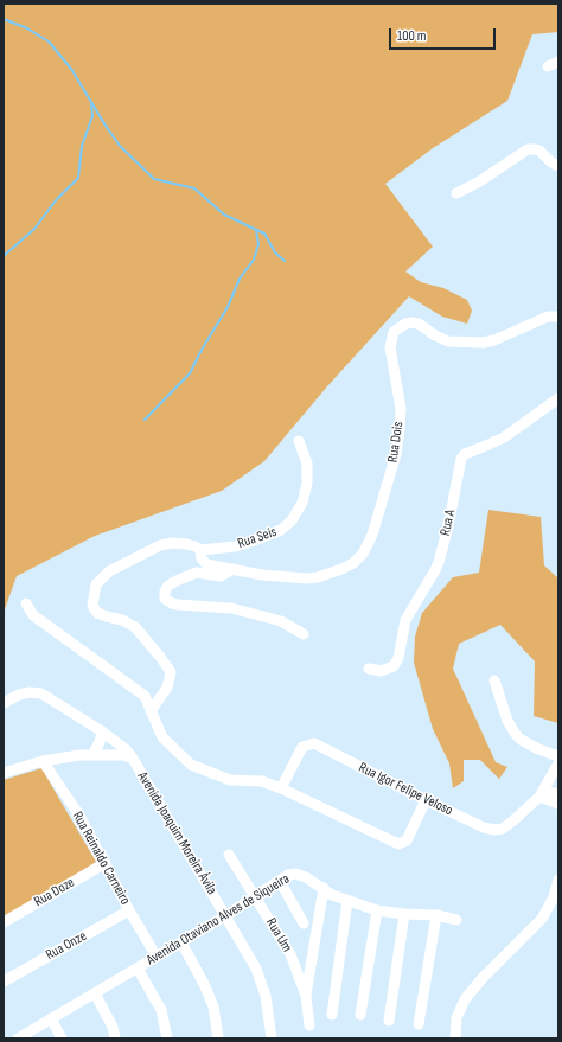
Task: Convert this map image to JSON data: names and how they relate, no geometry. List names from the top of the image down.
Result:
{
  "streets": {
    "street": [
      "Rua Dois",
      "Rua A",
      "Rua Seis",
      "Rua Igor Felipe Veloso",
      "Avenida Joaquim Moreira Ávila",
      "Rua Reinaldo Carneiro",
      "Rua Doze",
      "Avenida Otaviano Alves de Siqueira",
      "Rua Um",
      "Rua Onze"
    ]
  },
  "crossings": [
    ["Rua Dois", "Rua Seis"],
    ["Avenida Joaquim Moreira Ávila", "Avenida Otaviano Alves de Siqueira"],
    ["Rua Reinaldo Carneiro", "Rua Doze"],
    ["Rua Reinaldo Carneiro", "Avenida Otaviano Alves de Siqueira"],
    ["Rua Reinaldo Carneiro", "Rua Onze"],
    ["Avenida Otaviano Alves de Siqueira", "Rua Um"]
  ],
  "scale_bar": "100 m"
}
